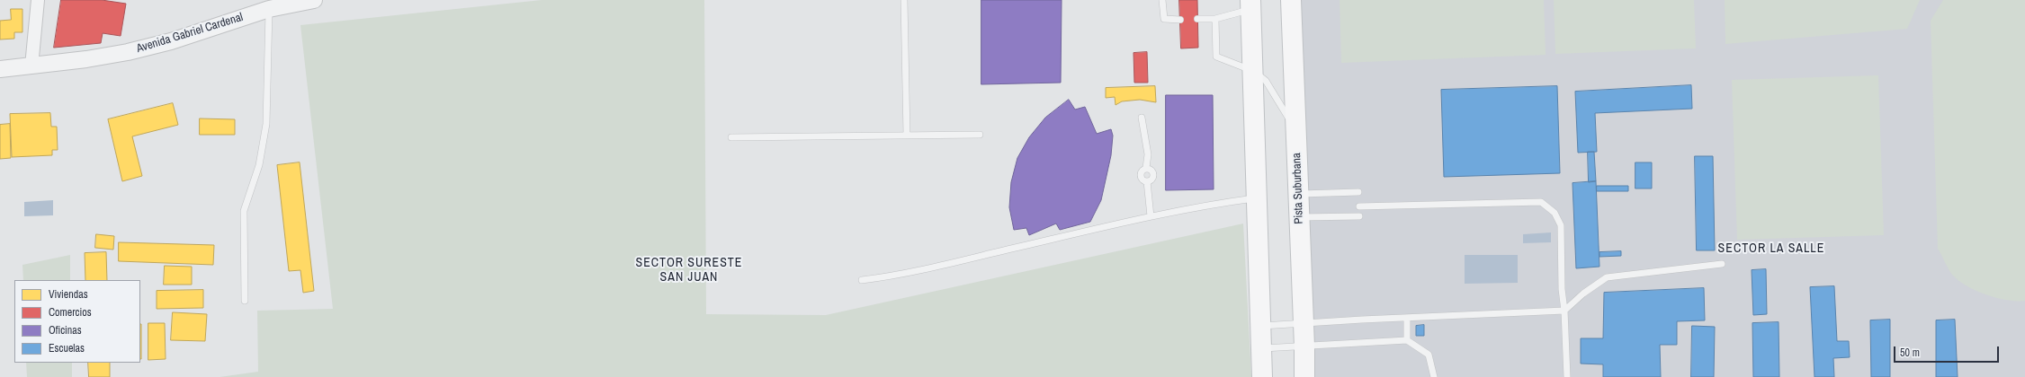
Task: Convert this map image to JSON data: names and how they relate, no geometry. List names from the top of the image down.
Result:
{
  "streets": {
    "main road": ["Pista Suburbana"],
    "street": ["Avenida Gabriel Cardenal"]
  },
  "districts": ["SECTOR LA SALLE", "SECTOR SURESTE SAN JUAN"],
  "legend": [
    "Viviendas",
    "Comercios",
    "Oficinas",
    "Escuelas"
  ],
  "scale_bar": "50 m"
}
